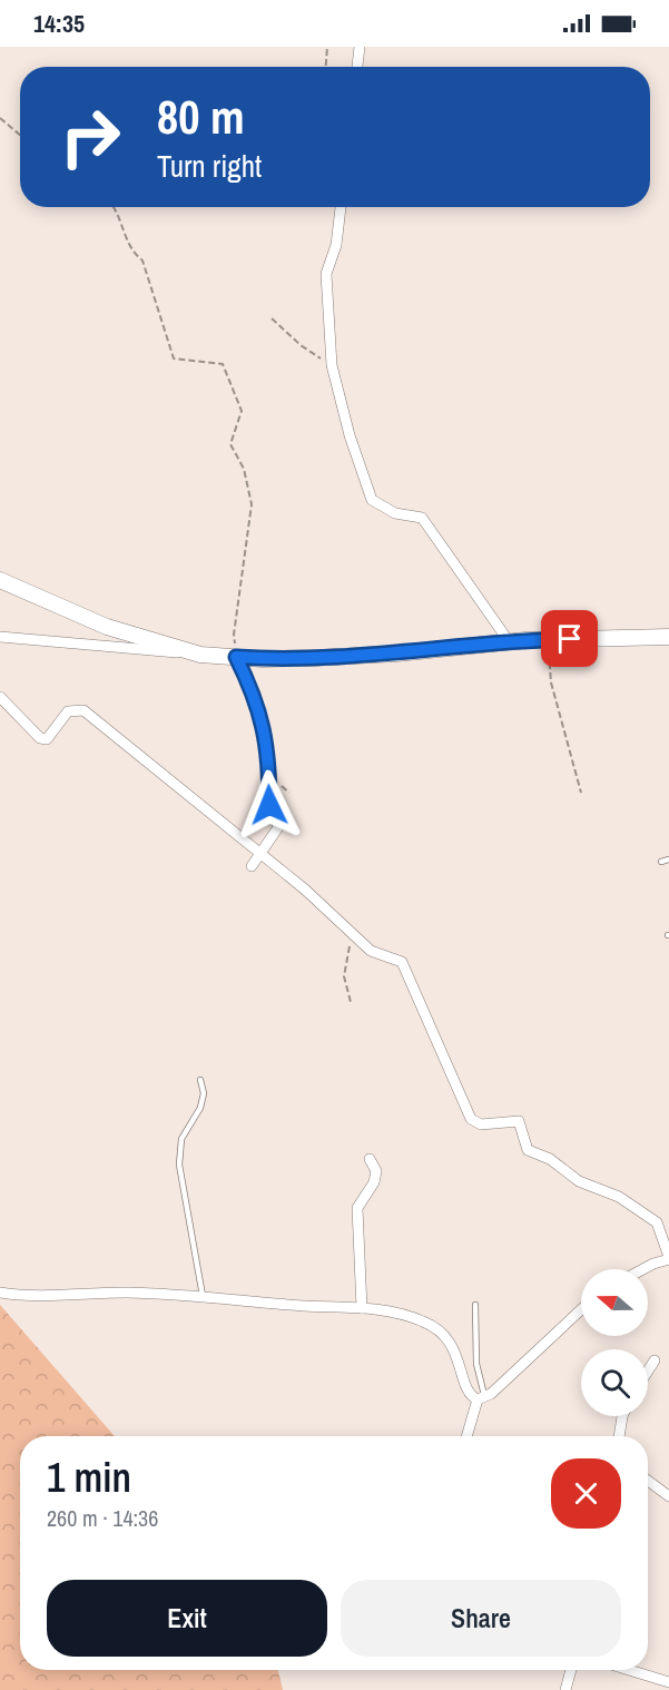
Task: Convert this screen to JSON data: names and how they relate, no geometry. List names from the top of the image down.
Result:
{
  "north": "left",
  "page": {
    "status": "14:35",
    "turn": ["80 m", "Turn right"],
    "heading": ["1 min", "260 m · 14:36"],
    "buttons": ["Exit", "Share"]
  }
}
